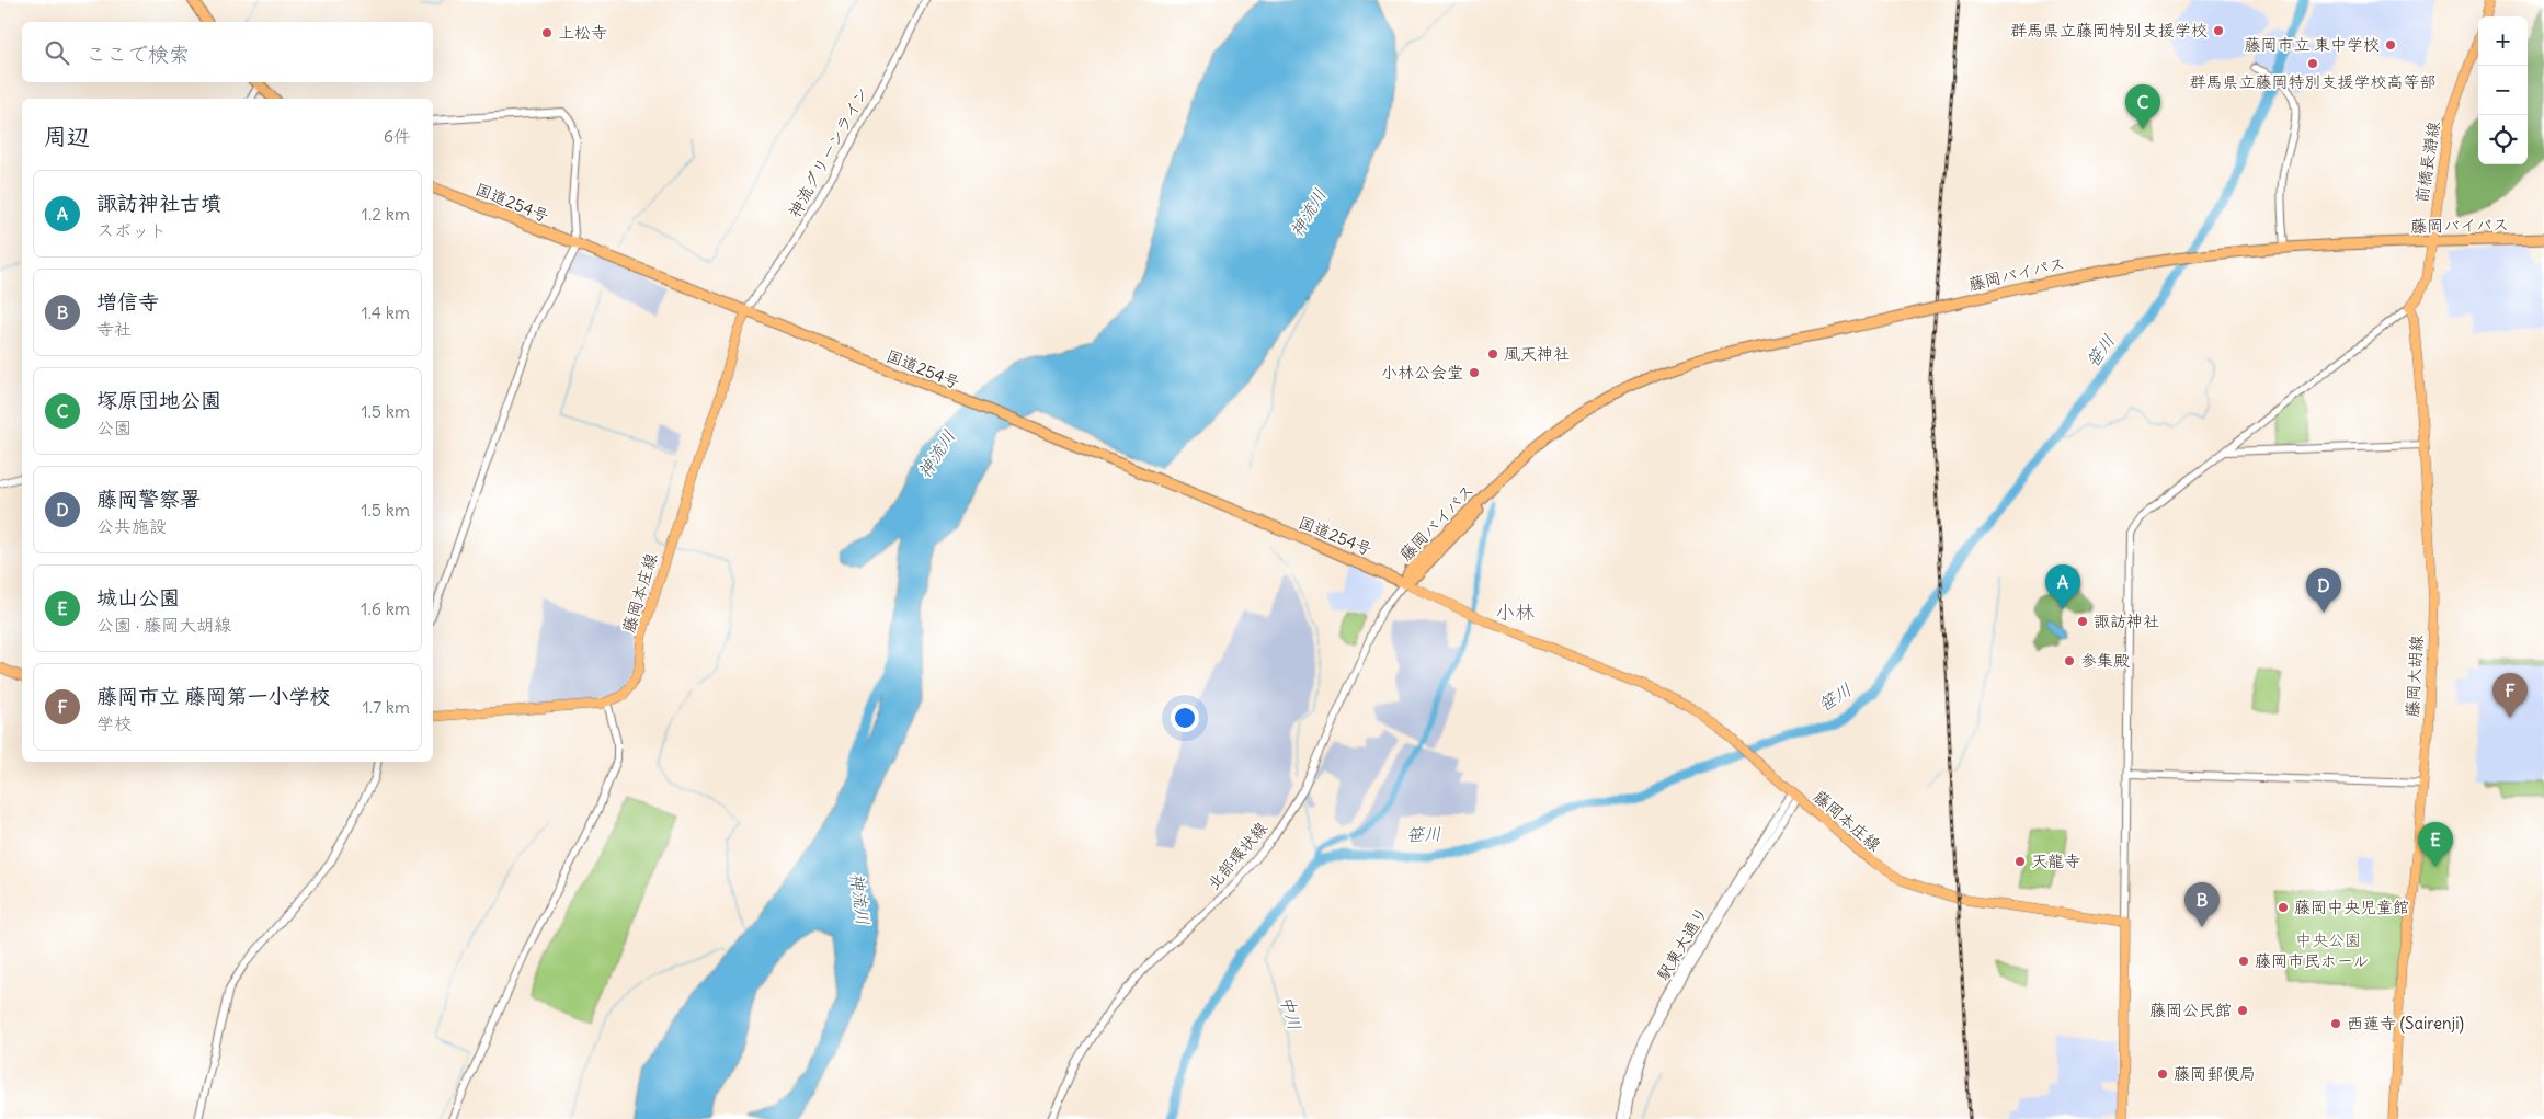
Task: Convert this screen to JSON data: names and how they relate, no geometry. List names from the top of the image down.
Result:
{
  "streets": {
    "highway": ["国道254号", "藤岡バイパス"],
    "main road": ["前橋長瀞線", "藤岡本庄線", "藤岡大胡線"],
    "street": ["神流グリーンライン", "北部環状線", "駅東大通り"]
  },
  "crossings": [
    ["神流グリーンライン", "国道254号"],
    ["神流グリーンライン", "藤岡本庄線"],
    ["前橋長瀞線", "藤岡バイパス"],
    ["国道254号", "藤岡バイパス"],
    ["国道254号", "藤岡本庄線"],
    ["国道254号", "北部環状線"],
    ["藤岡バイパス", "藤岡本庄線"],
    ["藤岡バイパス", "北部環状線"],
    ["藤岡本庄線", "北部環状線"],
    ["藤岡本庄線", "駅東大通り"]
  ],
  "districts": ["小林"],
  "water": ["神流川", "笹川", "中川"],
  "parks": ["中央公園"],
  "places": [
    "群馬県立藤岡特別支援学校",
    "上松寺",
    "藤岡市立 東中学校",
    "群馬県立藤岡特別支援学校高等部",
    "風天神社",
    "小林公会堂",
    "諏訪神社",
    "参集殿",
    "天龍寺",
    "藤岡中央児童館",
    "藤岡市民ホール",
    "藤岡公民館",
    "西蓮寺 (Sairenji)",
    "藤岡郵便局"
  ],
  "page": {
    "map_buttons": ["+", "−"],
    "search": "ここで検索",
    "pins": [
      "C",
      "A",
      "D",
      "F",
      "E",
      "B"
    ],
    "heading": ["周辺", "6件"],
    "list": [
      {
        "mark": "A",
        "name": "諏訪神社古墳",
        "note": "スポット",
        "value": "1.2 km"
      },
      {
        "mark": "B",
        "name": "増信寺",
        "note": "寺社",
        "value": "1.4 km"
      },
      {
        "mark": "C",
        "name": "塚原団地公園",
        "note": "公園",
        "value": "1.5 km"
      },
      {
        "mark": "D",
        "name": "藤岡警察署",
        "note": "公共施設",
        "value": "1.5 km"
      },
      {
        "mark": "E",
        "name": "城山公園",
        "note": "公園 · 藤岡大胡線",
        "value": "1.6 km"
      },
      {
        "mark": "F",
        "name": "藤岡市立 藤岡第一小学校",
        "note": "学校",
        "value": "1.7 km"
      }
    ]
  }
}
